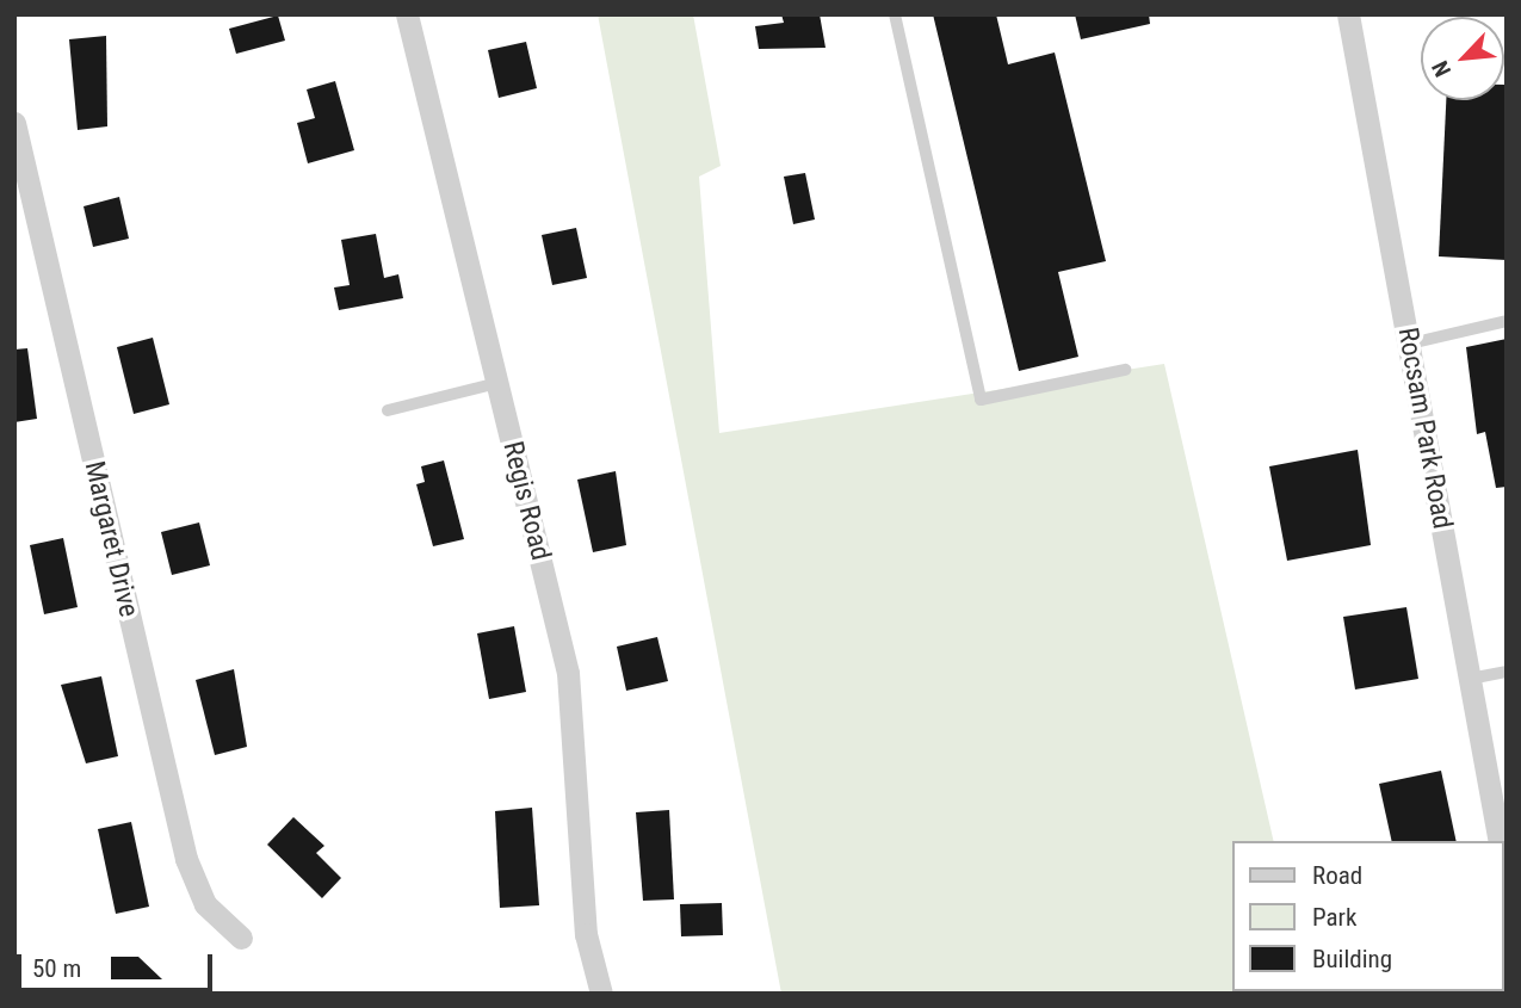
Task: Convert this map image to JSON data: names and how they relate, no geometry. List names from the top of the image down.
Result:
{
  "streets": {
    "street": ["Rocsam Park Road", "Regis Road", "Margaret Drive"]
  },
  "legend": ["Road", "Park", "Building"],
  "scale_bar": "50 m",
  "north": "bottom left"
}
